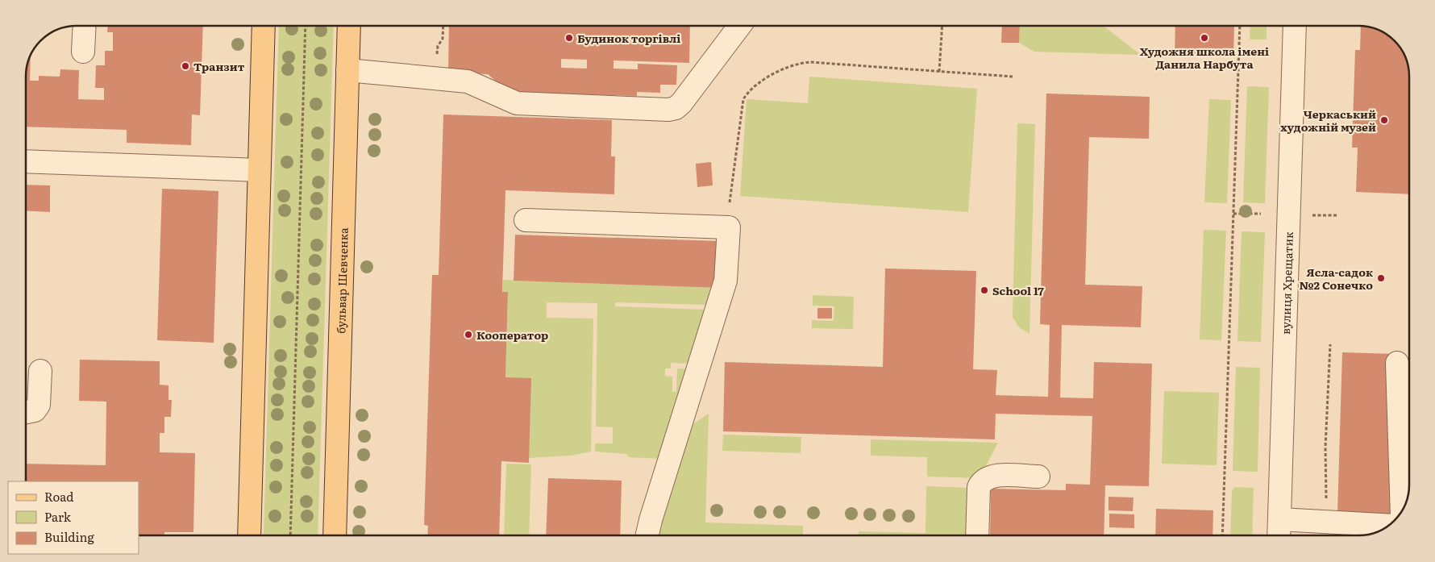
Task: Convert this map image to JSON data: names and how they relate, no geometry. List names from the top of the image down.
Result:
{
  "streets": {
    "main road": ["бульвар Шевченка"],
    "street": ["вулиця Хрещатик"]
  },
  "places": [
    "Будинок торгівлі",
    "Художня школа імені Данила Нарбута",
    "Транзит",
    "Черкаський художній музей",
    "Ясла-садок №2 Сонечко",
    "School 17",
    "Кооператор"
  ],
  "legend": ["Road", "Park", "Building"]
}
